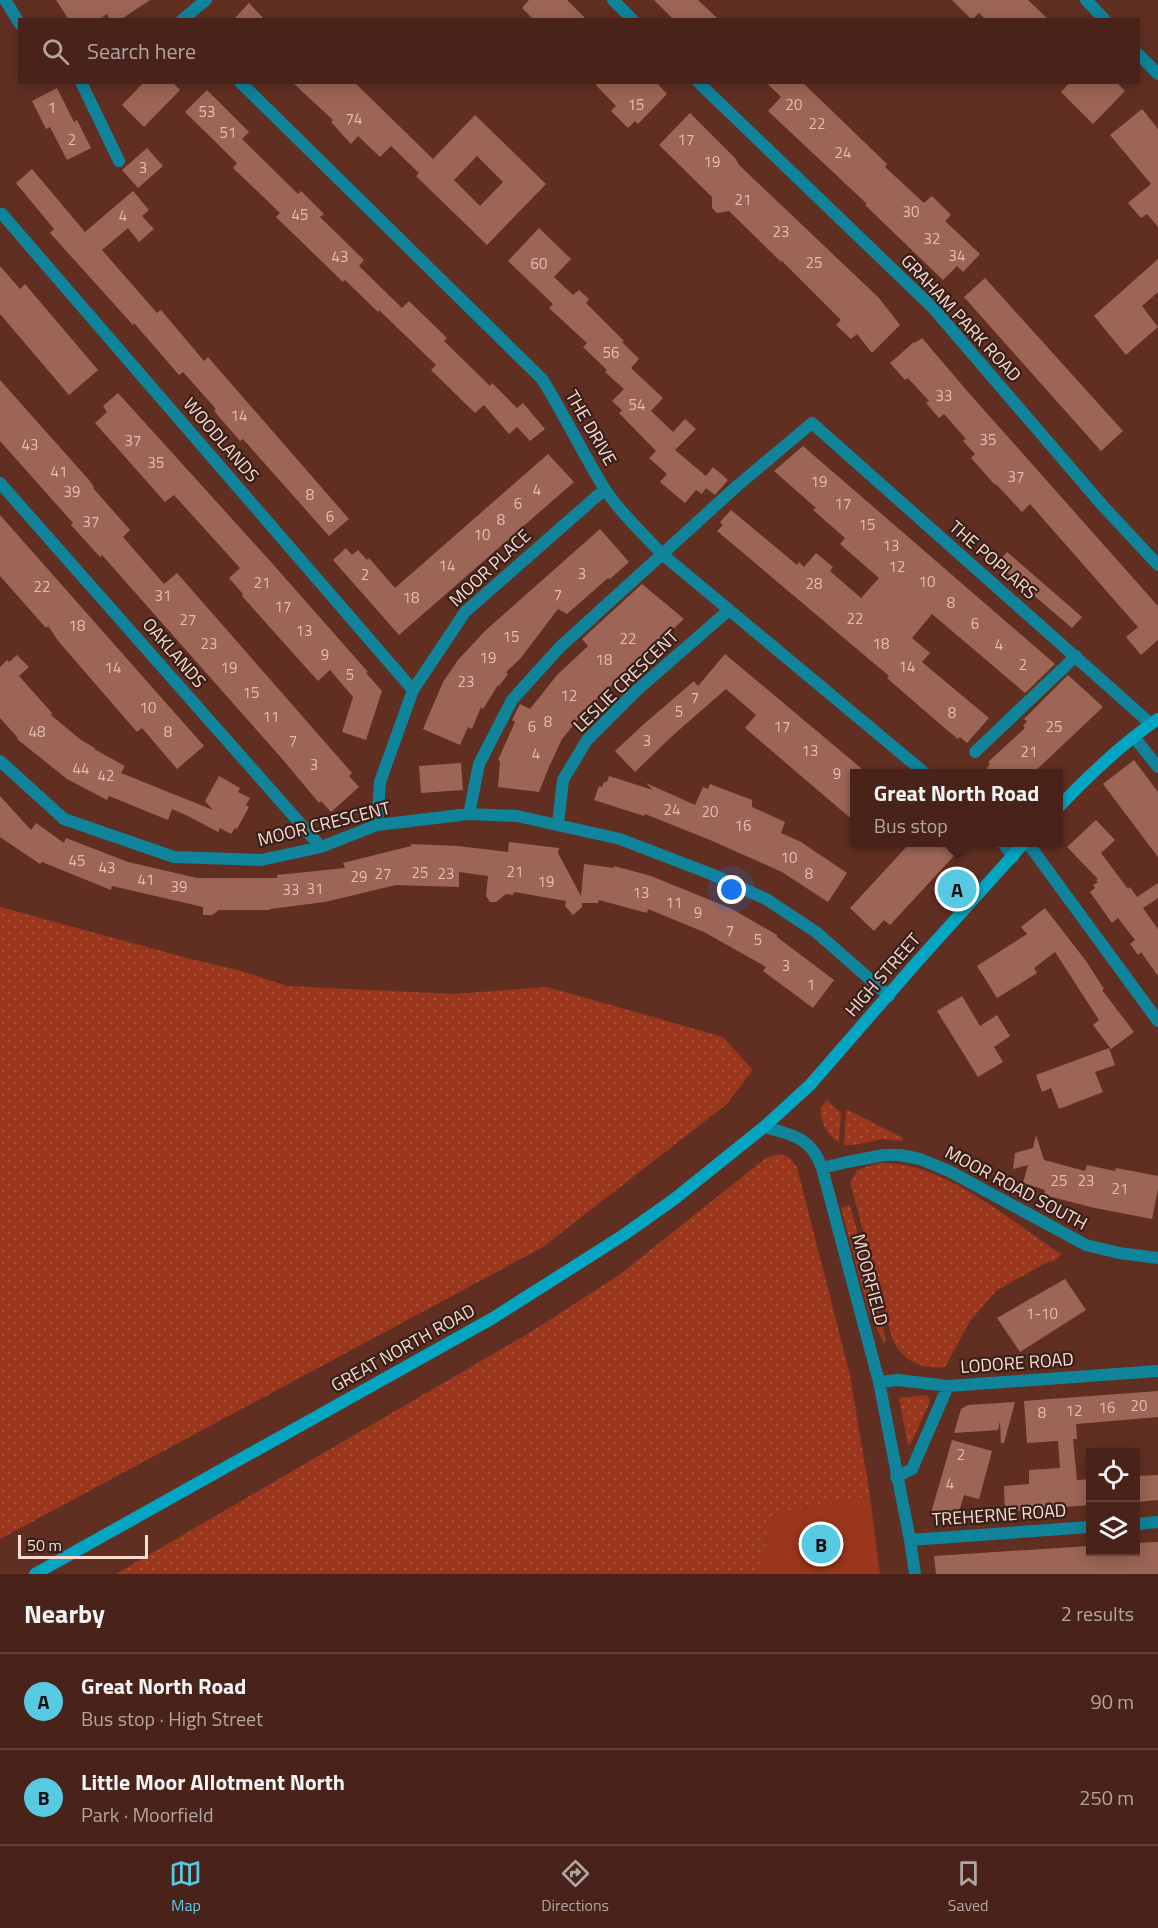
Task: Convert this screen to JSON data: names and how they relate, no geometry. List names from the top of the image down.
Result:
{
  "streets": {
    "main road": ["HIGH STREET", "GREAT NORTH ROAD"],
    "street": [
      "GRAHAM PARK ROAD",
      "THE DRIVE",
      "WOODLANDS",
      "THE POPLARS",
      "MOOR PLACE",
      "OAKLANDS",
      "LESLIE CRESCENT",
      "MOOR CRESCENT",
      "MOOR ROAD SOUTH",
      "MOORFIELD",
      "LODORE ROAD",
      "TREHERNE ROAD"
    ]
  },
  "crossings": [
    ["THE DRIVE", "THE POPLARS"],
    ["THE DRIVE", "MOOR PLACE"],
    ["THE DRIVE", "LESLIE CRESCENT"],
    ["WOODLANDS", "MOOR PLACE"],
    ["MOOR PLACE", "MOOR CRESCENT"],
    ["OAKLANDS", "MOOR CRESCENT"],
    ["LESLIE CRESCENT", "MOOR CRESCENT"],
    ["MOOR CRESCENT", "HIGH STREET"],
    ["HIGH STREET", "MOORFIELD"],
    ["HIGH STREET", "GREAT NORTH ROAD"],
    ["MOOR ROAD SOUTH", "MOORFIELD"],
    ["MOORFIELD", "GREAT NORTH ROAD"],
    ["MOORFIELD", "LODORE ROAD"],
    ["MOORFIELD", "TREHERNE ROAD"]
  ],
  "house_numbers": [
    "15",
    "20",
    "1",
    "53",
    "74",
    "22",
    "51",
    "2",
    "17",
    "24",
    "19",
    "3",
    "21",
    "30",
    "45",
    "4",
    "23",
    "32",
    "34",
    "43",
    "25",
    "60",
    "56",
    "33",
    "54",
    "14",
    "35",
    "37",
    "43",
    "35",
    "41",
    "37",
    "19",
    "4",
    "39",
    "8",
    "6",
    "17",
    "6",
    "8",
    "37",
    "15",
    "10",
    "13",
    "14",
    "12",
    "3",
    "2",
    "10",
    "21",
    "28",
    "22",
    "7",
    "31",
    "18",
    "8",
    "17",
    "22",
    "27",
    "6",
    "18",
    "13",
    "15",
    "22",
    "23",
    "18",
    "4",
    "9",
    "19",
    "18",
    "2",
    "14",
    "14",
    "19",
    "5",
    "23",
    "15",
    "12",
    "7",
    "10",
    "5",
    "8",
    "11",
    "8",
    "6",
    "17",
    "25",
    "48",
    "8",
    "7",
    "3",
    "13",
    "21",
    "4",
    "3",
    "44",
    "9",
    "42",
    "24",
    "20",
    "16",
    "10",
    "45",
    "43",
    "21",
    "25",
    "27",
    "23",
    "8",
    "29",
    "41",
    "19",
    "39",
    "31",
    "33",
    "13",
    "11",
    "9",
    "7",
    "5",
    "3",
    "1",
    "25",
    "23",
    "21",
    "1-10",
    "20",
    "16",
    "12",
    "8",
    "2",
    "4"
  ],
  "scale_bar": "50 m",
  "page": {
    "search": "Search here",
    "popup": ["Great North Road", "Bus stop"],
    "pins": ["A", "B"],
    "scale": "50 m",
    "heading": ["Nearby", "2 results"],
    "list": [
      {
        "mark": "A",
        "name": "Great North Road",
        "note": "Bus stop · High Street",
        "value": "90 m"
      },
      {
        "mark": "B",
        "name": "Little Moor Allotment North",
        "note": "Park · Moorfield",
        "value": "250 m"
      }
    ],
    "nav": ["Map", "Directions", "Saved"]
  }
}
